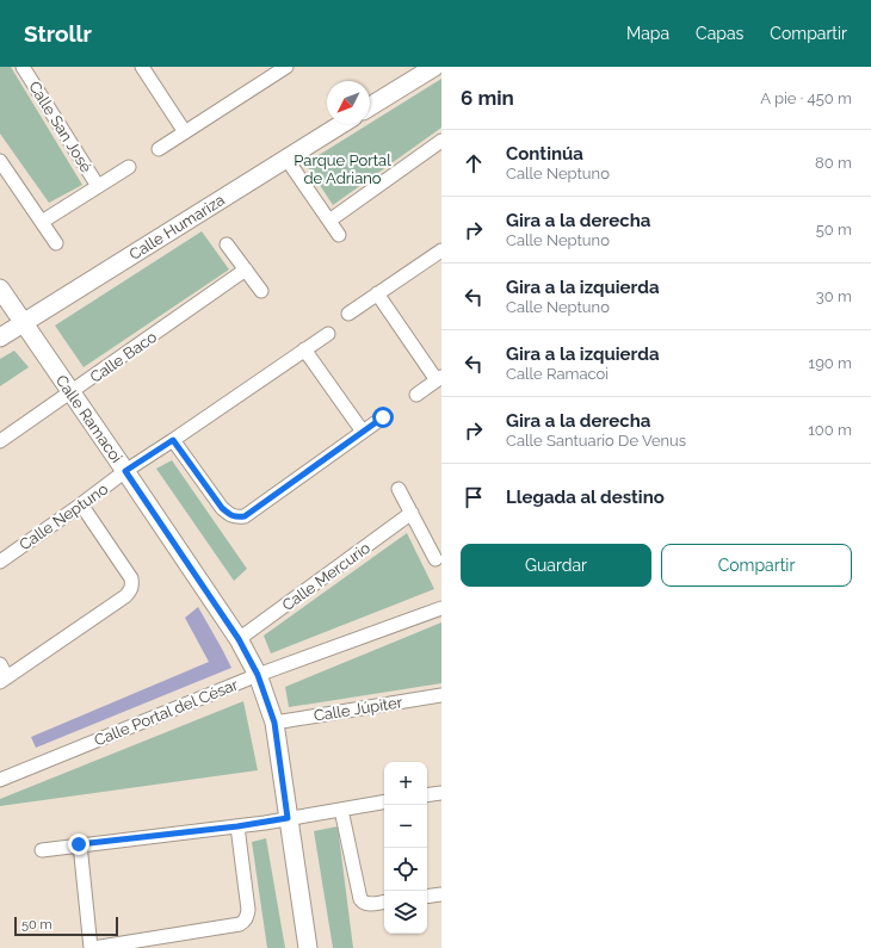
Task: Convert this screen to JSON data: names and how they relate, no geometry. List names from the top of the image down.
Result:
{
  "streets": {
    "street": [
      "Calle San José",
      "Calle Humariza",
      "Calle Baco",
      "Calle Ramacoi",
      "Calle Neptuno",
      "Calle Mercurio",
      "Calle Júpiter",
      "Calle Portal del César"
    ]
  },
  "crossings": [
    ["Calle Humariza", "Calle Ramacoi"],
    ["Calle Baco", "Calle Ramacoi"],
    ["Calle Ramacoi", "Calle Neptuno"],
    ["Calle Ramacoi", "Calle Mercurio"],
    ["Calle Ramacoi", "Calle Júpiter"],
    ["Calle Ramacoi", "Calle Portal del César"]
  ],
  "parks": ["Parque Portal de Adriano"],
  "scale_bar": "50 m",
  "north": "bottom left",
  "page": {
    "header": "Strollr",
    "nav": ["Mapa", "Capas", "Compartir"],
    "heading": ["6 min", "A pie · 450 m"],
    "list": [
      ["Continúa", "Calle Neptuno", "80 m"],
      ["Gira a la derecha", "Calle Neptuno", "50 m"],
      ["Gira a la izquierda", "Calle Neptuno", "30 m"],
      ["Gira a la izquierda", "Calle Ramacoi", "190 m"],
      ["Gira a la derecha", "Calle Santuario De Venus", "100 m"],
      "Llegada al destino"
    ],
    "buttons": ["Guardar", "Compartir"],
    "map_buttons": ["+", "−"],
    "scale": "50 m"
  }
}
